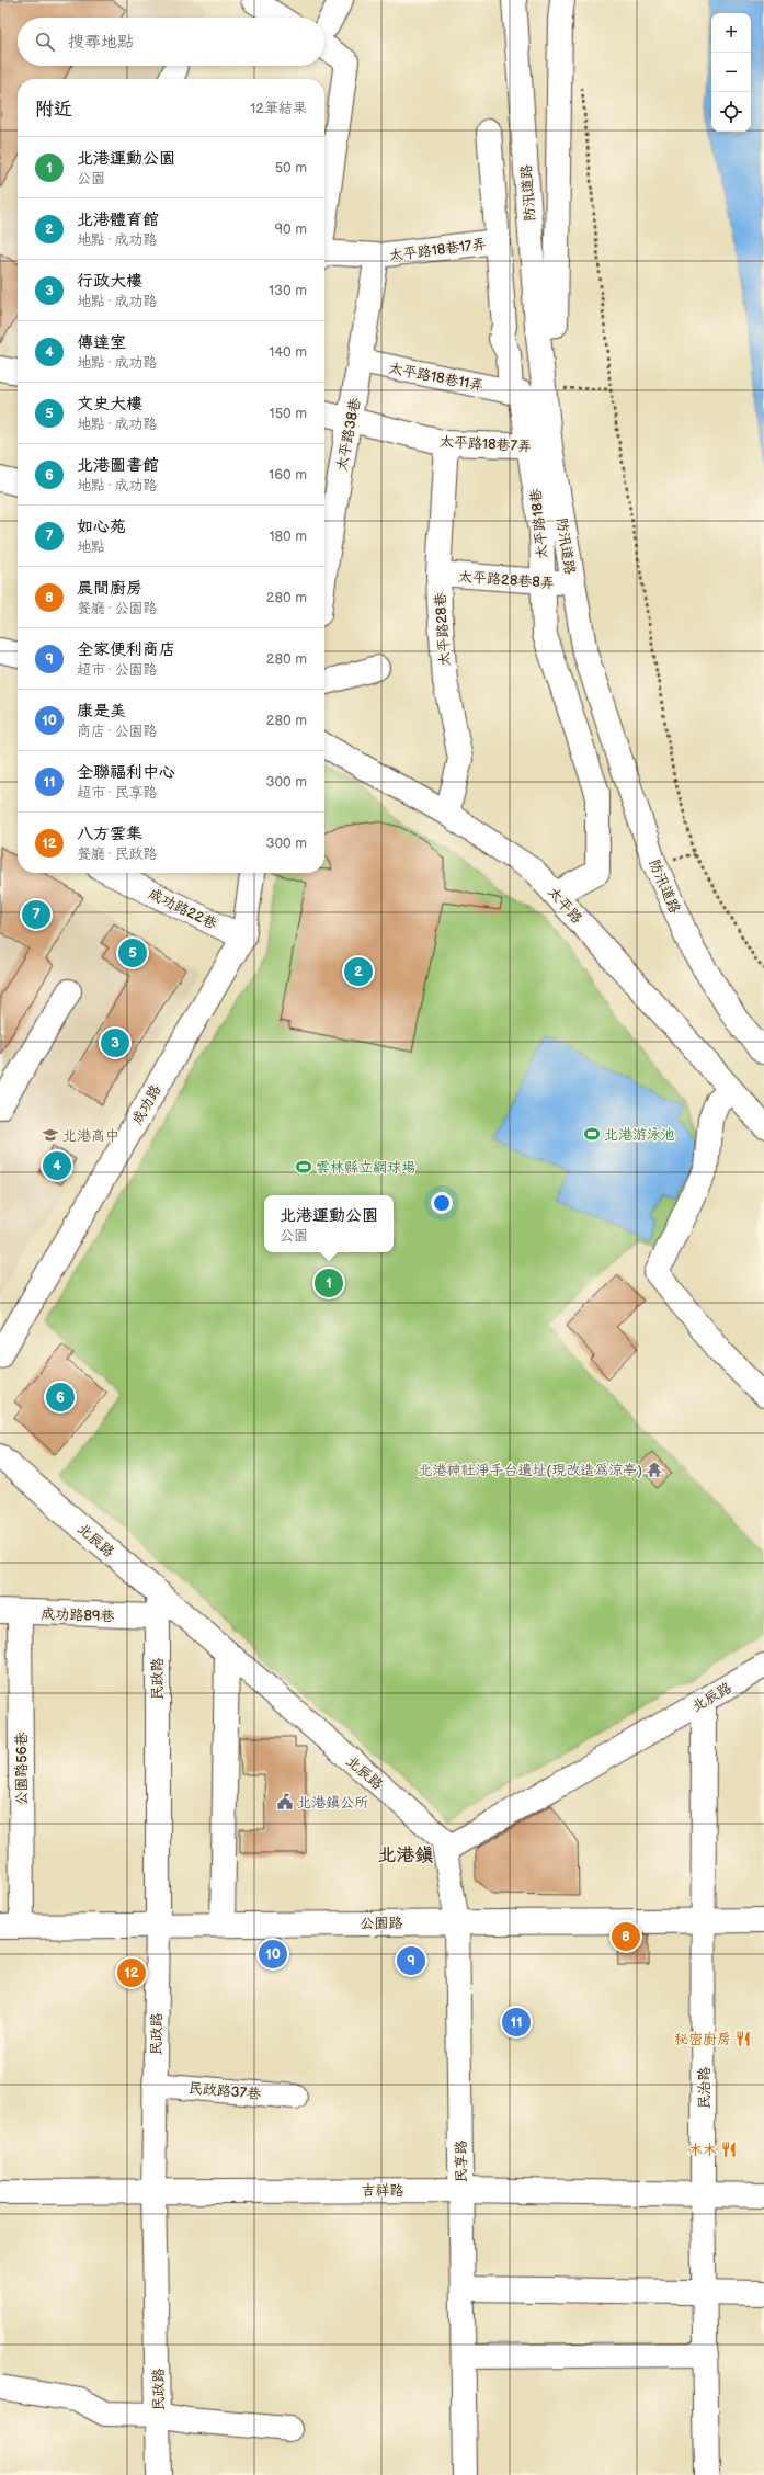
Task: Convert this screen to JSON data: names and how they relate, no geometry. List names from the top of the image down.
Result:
{
  "streets": {
    "street": [
      "防汛道路",
      "太平路18巷17弄",
      "太平路18巷11弄",
      "太平路38巷",
      "太平路18巷7弄",
      "太平路18巷",
      "太平路28巷8弄",
      "太平路28巷",
      "太平路",
      "成功路22巷",
      "成功路",
      "北辰路",
      "成功路89巷",
      "民政路",
      "公園路56巷",
      "公園路",
      "民治路",
      "民政路37巷",
      "民享路",
      "吉祥路"
    ]
  },
  "crossings": [
    ["防汛道路", "太平路18巷7弄"],
    ["防汛道路", "太平路18巷"],
    ["防汛道路", "太平路28巷8弄"],
    ["太平路18巷17弄", "太平路38巷"],
    ["太平路18巷11弄", "太平路38巷"],
    ["太平路18巷11弄", "太平路18巷"],
    ["太平路38巷", "太平路18巷7弄"],
    ["太平路18巷7弄", "太平路18巷"],
    ["太平路18巷7弄", "太平路28巷"],
    ["太平路18巷", "太平路28巷8弄"],
    ["太平路18巷", "太平路"],
    ["太平路28巷8弄", "太平路28巷"],
    ["太平路28巷", "太平路"],
    ["成功路22巷", "成功路"],
    ["北辰路", "民政路"],
    ["北辰路", "民治路"],
    ["北辰路", "民享路"],
    ["成功路89巷", "民政路"],
    ["成功路89巷", "公園路56巷"],
    ["民政路", "公園路"],
    ["民政路", "民政路37巷"],
    ["民政路", "吉祥路"],
    ["公園路56巷", "公園路"],
    ["公園路", "民治路"],
    ["公園路", "民享路"],
    ["民治路", "吉祥路"],
    ["民享路", "吉祥路"]
  ],
  "districts": ["北港鎮"],
  "places": {
    "sports": ["北港游泳池", "雲林縣立網球場"],
    "school or university": ["北港高中"],
    "temple": ["北港神社淨手台遺址(現改造為涼亭)"],
    "public building": ["北港鎮公所"],
    "restaurant": ["秘密廚房", "木木"]
  },
  "page": {
    "map_buttons": ["+", "−"],
    "search": "搜尋地點",
    "heading": ["附近", "12筆結果"],
    "list": [
      {
        "mark": "1",
        "name": "北港運動公園",
        "note": "公園",
        "value": "50 m"
      },
      {
        "mark": "2",
        "name": "北港體育館",
        "note": "地點 · 成功路",
        "value": "90 m"
      },
      {
        "mark": "3",
        "name": "行政大樓",
        "note": "地點 · 成功路",
        "value": "130 m"
      },
      {
        "mark": "4",
        "name": "傳達室",
        "note": "地點 · 成功路",
        "value": "140 m"
      },
      {
        "mark": "5",
        "name": "文史大樓",
        "note": "地點 · 成功路",
        "value": "150 m"
      },
      {
        "mark": "6",
        "name": "北港圖書館",
        "note": "地點 · 成功路",
        "value": "160 m"
      },
      {
        "mark": "7",
        "name": "如心苑",
        "note": "地點",
        "value": "180 m"
      },
      {
        "mark": "8",
        "name": "晨間廚房",
        "note": "餐廳 · 公園路",
        "value": "280 m"
      },
      {
        "mark": "9",
        "name": "全家便利商店",
        "note": "超市 · 公園路",
        "value": "280 m"
      },
      {
        "mark": "10",
        "name": "康是美",
        "note": "商店 · 公園路",
        "value": "280 m"
      },
      {
        "mark": "11",
        "name": "全聯福利中心",
        "note": "超市 · 民享路",
        "value": "300 m"
      },
      {
        "mark": "12",
        "name": "八方雲集",
        "note": "餐廳 · 民政路",
        "value": "300 m"
      }
    ],
    "pins": [
      "7",
      "5",
      "2",
      "3",
      "4",
      "1",
      "6",
      "8",
      "10",
      "9",
      "12",
      "11"
    ],
    "popup": ["北港運動公園", "公園"]
  }
}
